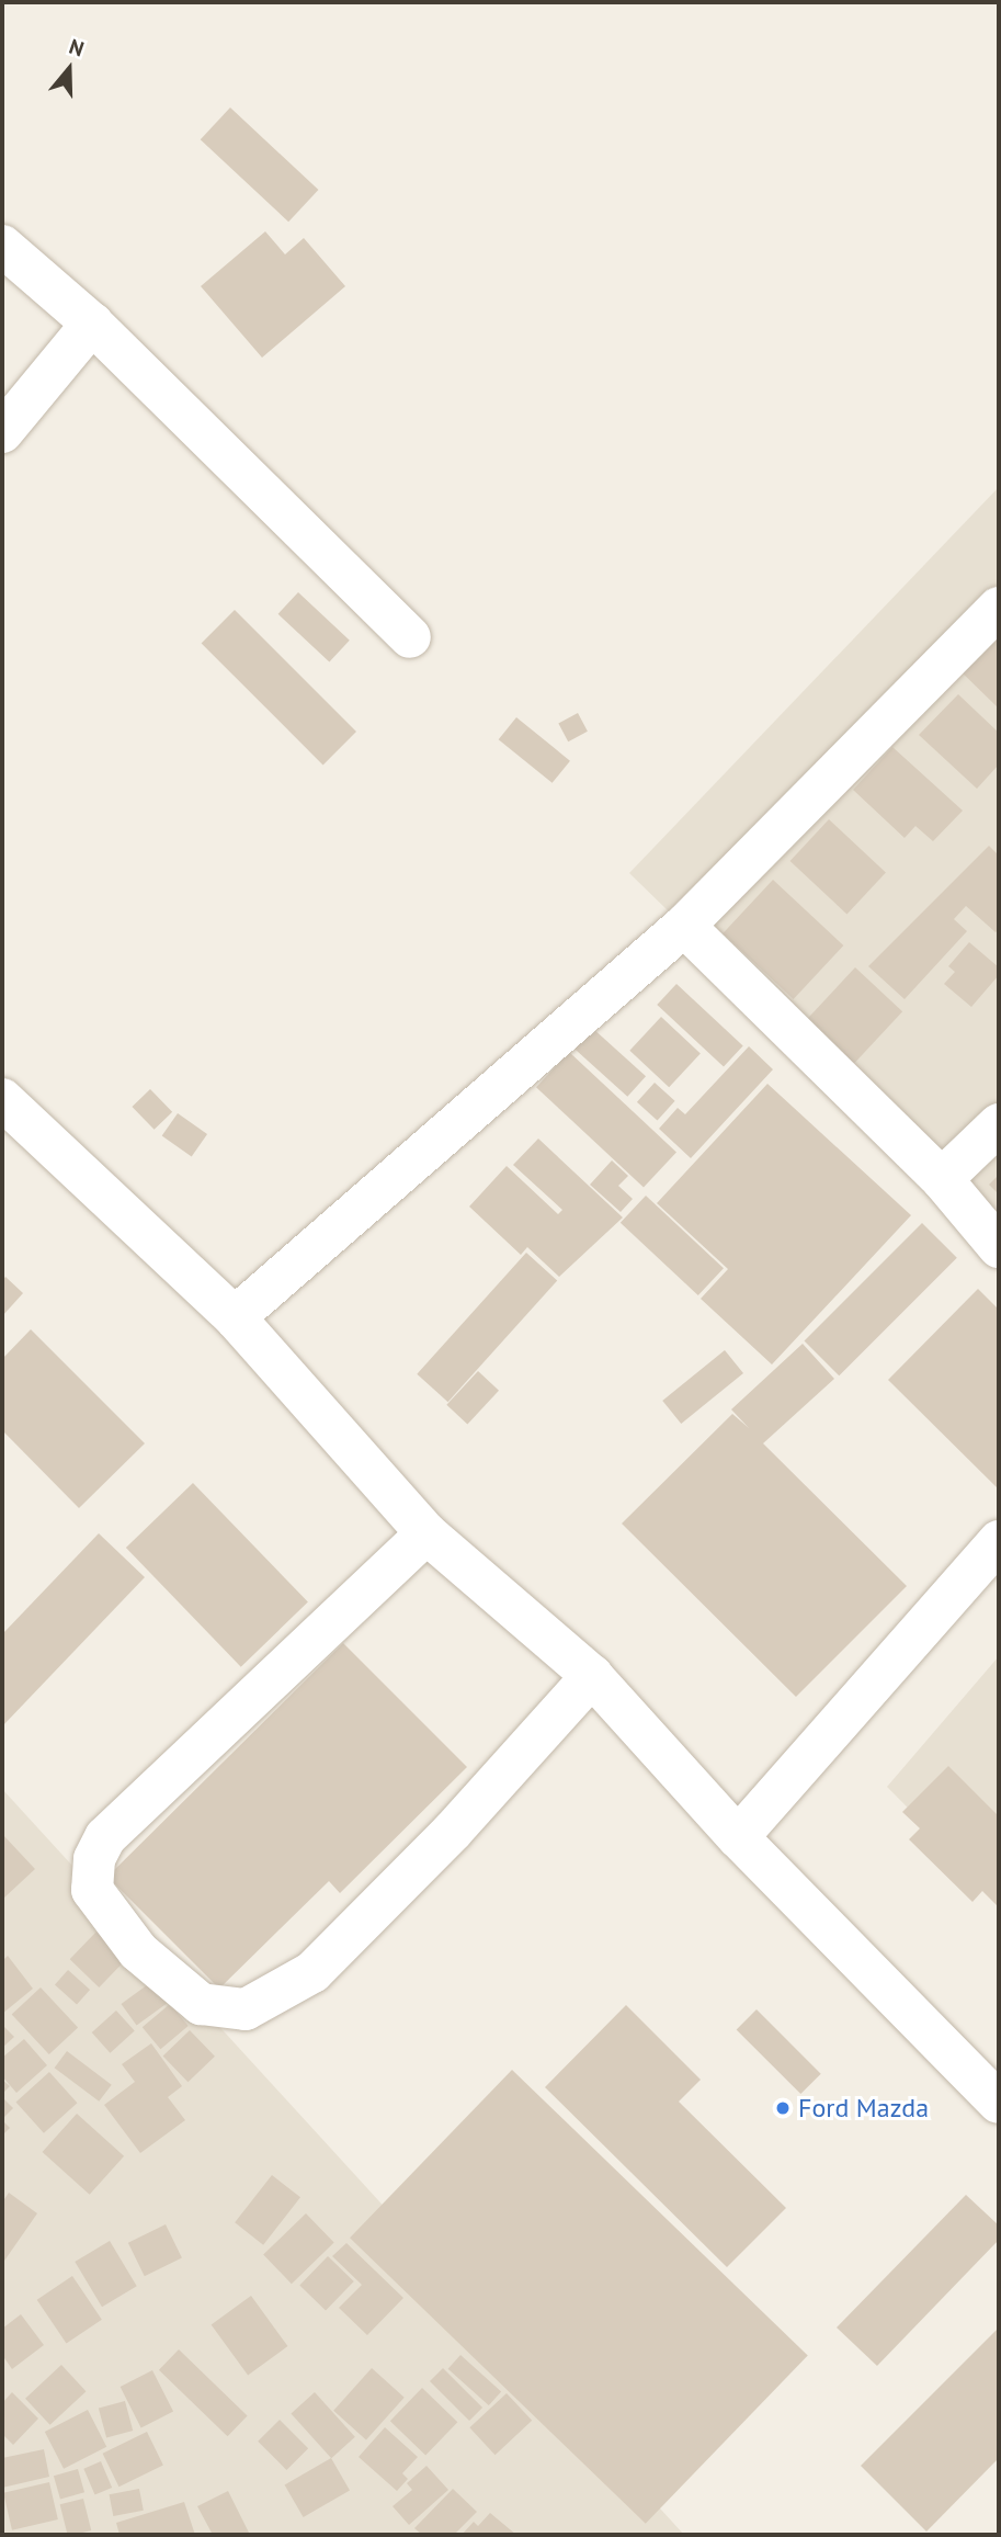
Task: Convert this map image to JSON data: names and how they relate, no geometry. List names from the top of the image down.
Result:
{
  "places": ["Ford Mazda"],
  "north": "top"
}
